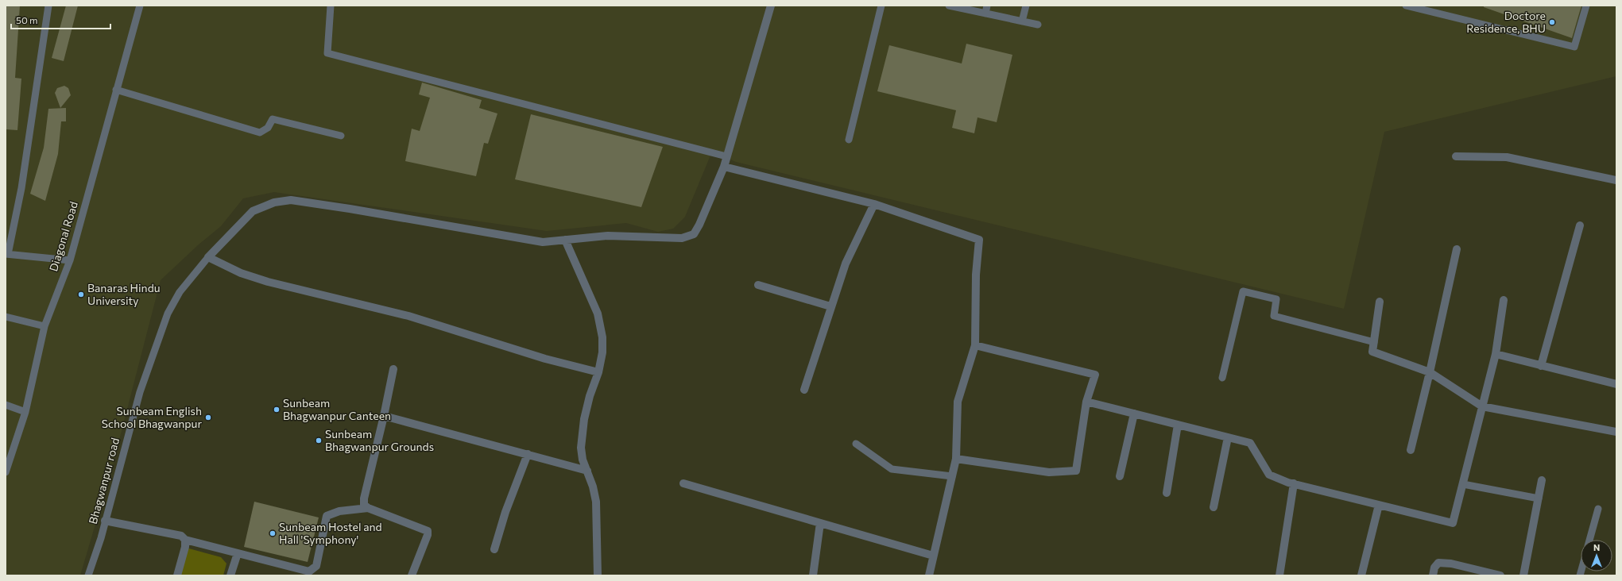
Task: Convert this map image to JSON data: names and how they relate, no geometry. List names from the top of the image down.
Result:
{
  "streets": {
    "lane": ["Diagonal Road", "Bhagwanpur road"]
  },
  "places": [
    "Doctore Residence, BHU",
    "Banaras Hindu University",
    "Sunbeam Bhagwanpur Canteen",
    "Sunbeam English School Bhagwanpur",
    "Sunbeam Bhagwanpur Grounds",
    "Sunbeam Hostel and Hall 'Symphony'"
  ],
  "scale_bar": "50 m",
  "north": "top"
}
